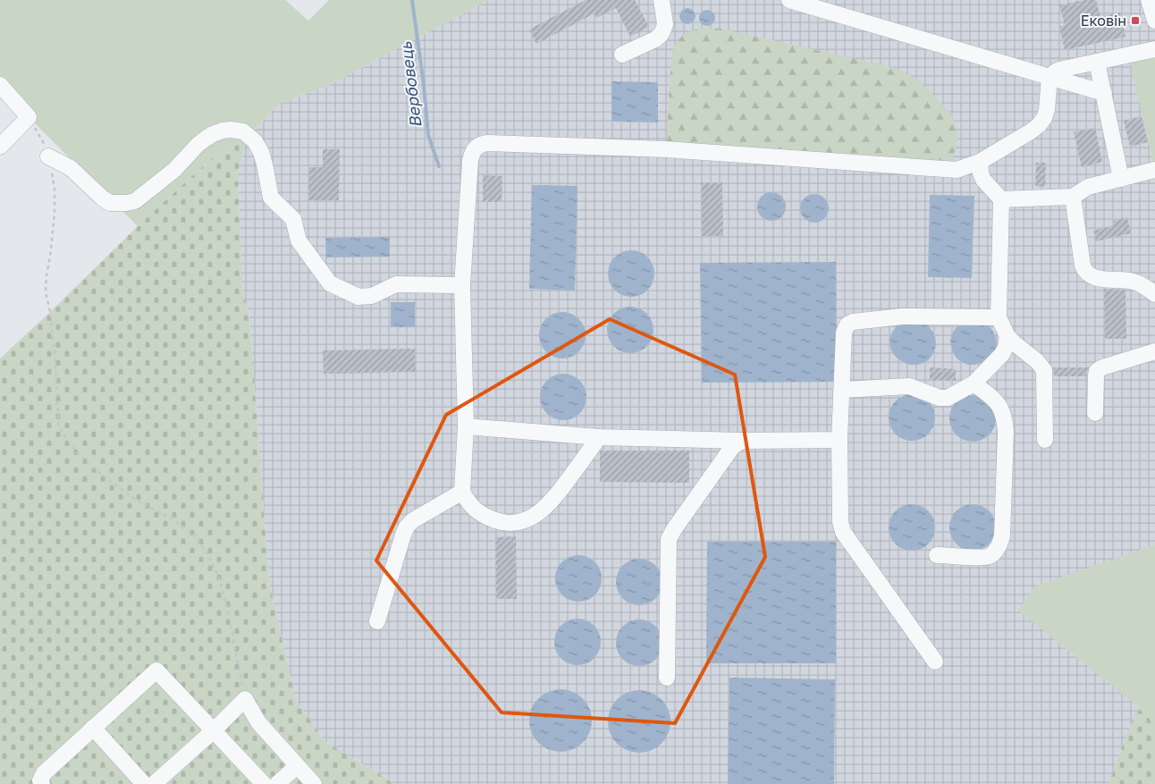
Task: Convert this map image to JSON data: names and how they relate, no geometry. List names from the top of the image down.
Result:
{
  "water": ["Вербовець"],
  "places": {
    "transit": ["Ековін"]
  }
}
